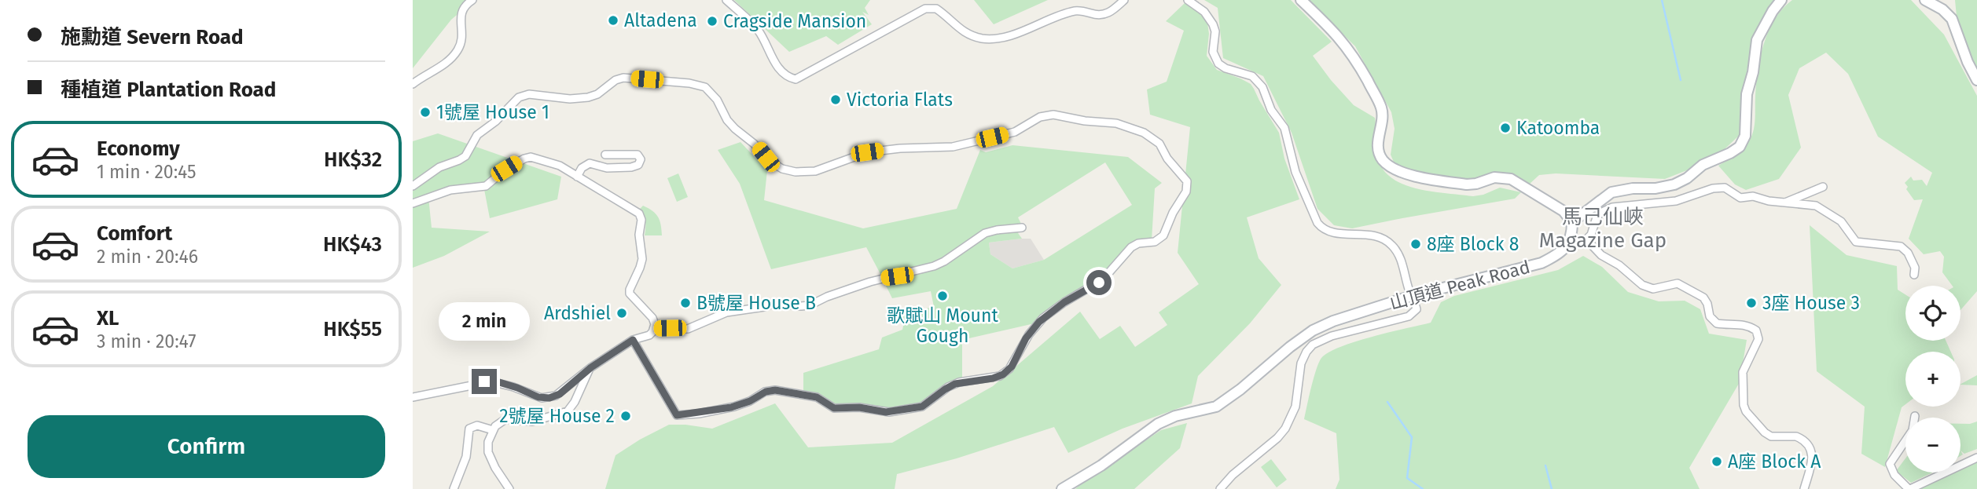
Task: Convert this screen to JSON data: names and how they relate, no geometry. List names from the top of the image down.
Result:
{
  "streets": {
    "main road": ["山頂道 Peak Road"]
  },
  "districts": ["馬己仙峽 Magazine Gap"],
  "places": [
    "Altadena",
    "Cragside Mansion",
    "Victoria Flats",
    "1號屋 House 1",
    "Katoomba",
    "8座 Block 8",
    "歌賦山 Mount Gough",
    "B號屋 House B",
    "3座 House 3",
    "Ardshiel",
    "2號屋 House 2",
    "A座 Block A"
  ],
  "page": {
    "banner": ["施勳道 Severn Road", "種植道 Plantation Road"],
    "list": [
      {
        "name": "Economy",
        "note": "1 min · 20:45",
        "value": "HK$32"
      },
      {
        "name": "Comfort",
        "note": "2 min · 20:46",
        "value": "HK$43"
      },
      {
        "name": "XL",
        "note": "3 min · 20:47",
        "value": "HK$55"
      }
    ],
    "map_buttons": ["+", "−"],
    "bubble": "2 min",
    "buttons": "Confirm"
  }
}
